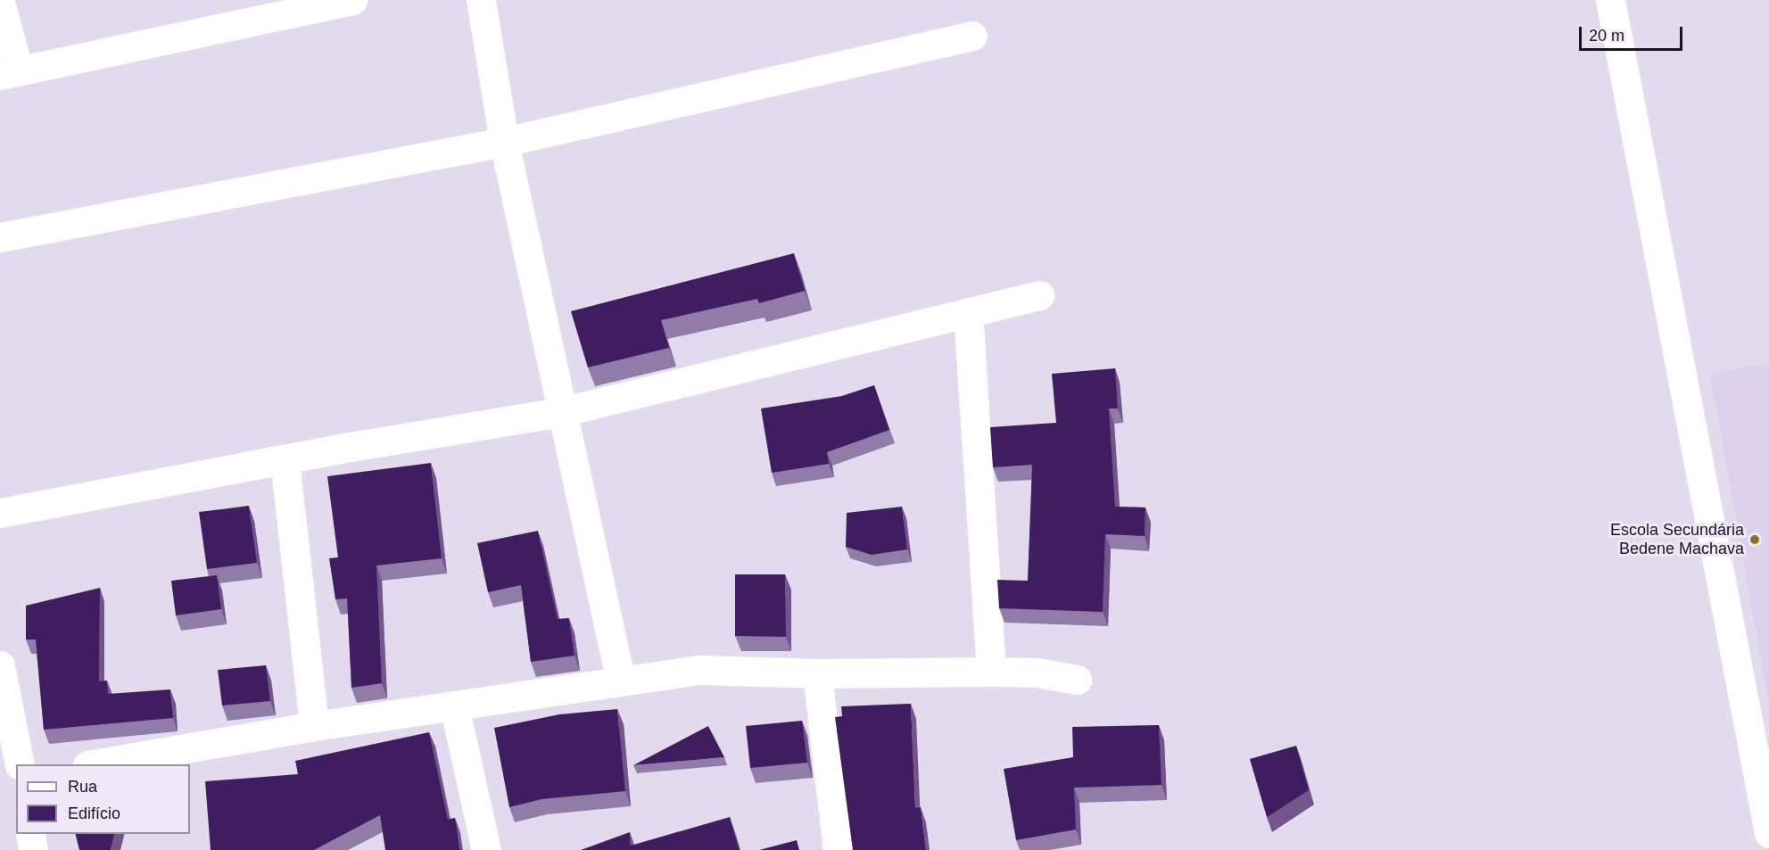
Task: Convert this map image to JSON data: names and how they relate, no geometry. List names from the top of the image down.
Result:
{
  "places": ["Escola Secundária Bedene Machava"],
  "legend": ["Rua", "Edifício"],
  "scale_bar": "20 m"
}
